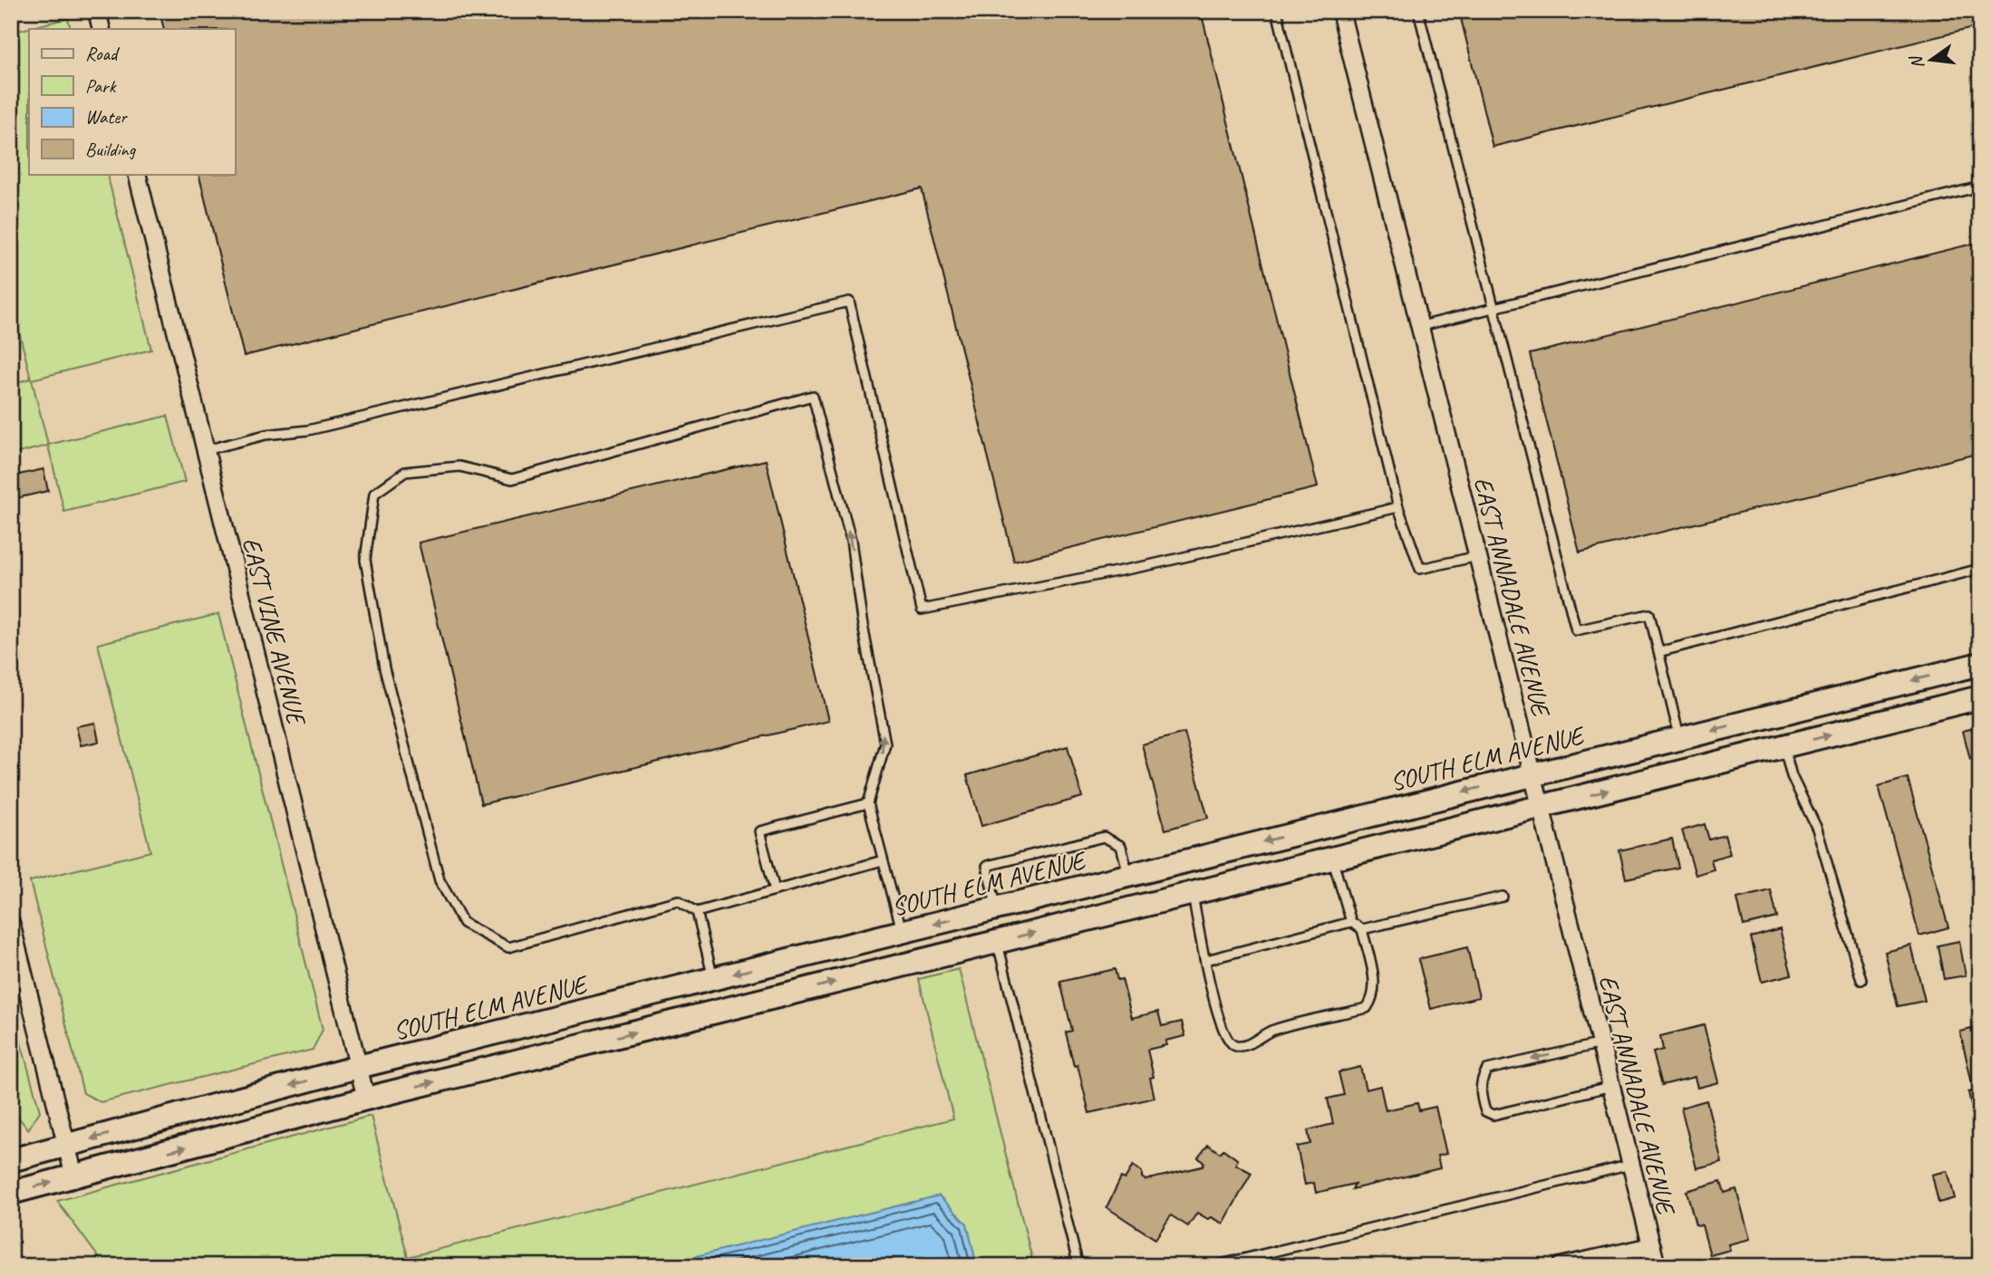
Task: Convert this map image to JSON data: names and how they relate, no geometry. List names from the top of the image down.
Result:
{
  "streets": {
    "main road": ["SOUTH ELM AVENUE"],
    "street": ["EAST ANNADALE AVENUE", "EAST VINE AVENUE"]
  },
  "crossings": [
    ["EAST ANNADALE AVENUE", "SOUTH ELM AVENUE"],
    ["EAST VINE AVENUE", "SOUTH ELM AVENUE"]
  ],
  "legend": [
    "Road",
    "Park",
    "Water",
    "Building"
  ],
  "north": "left"
}
